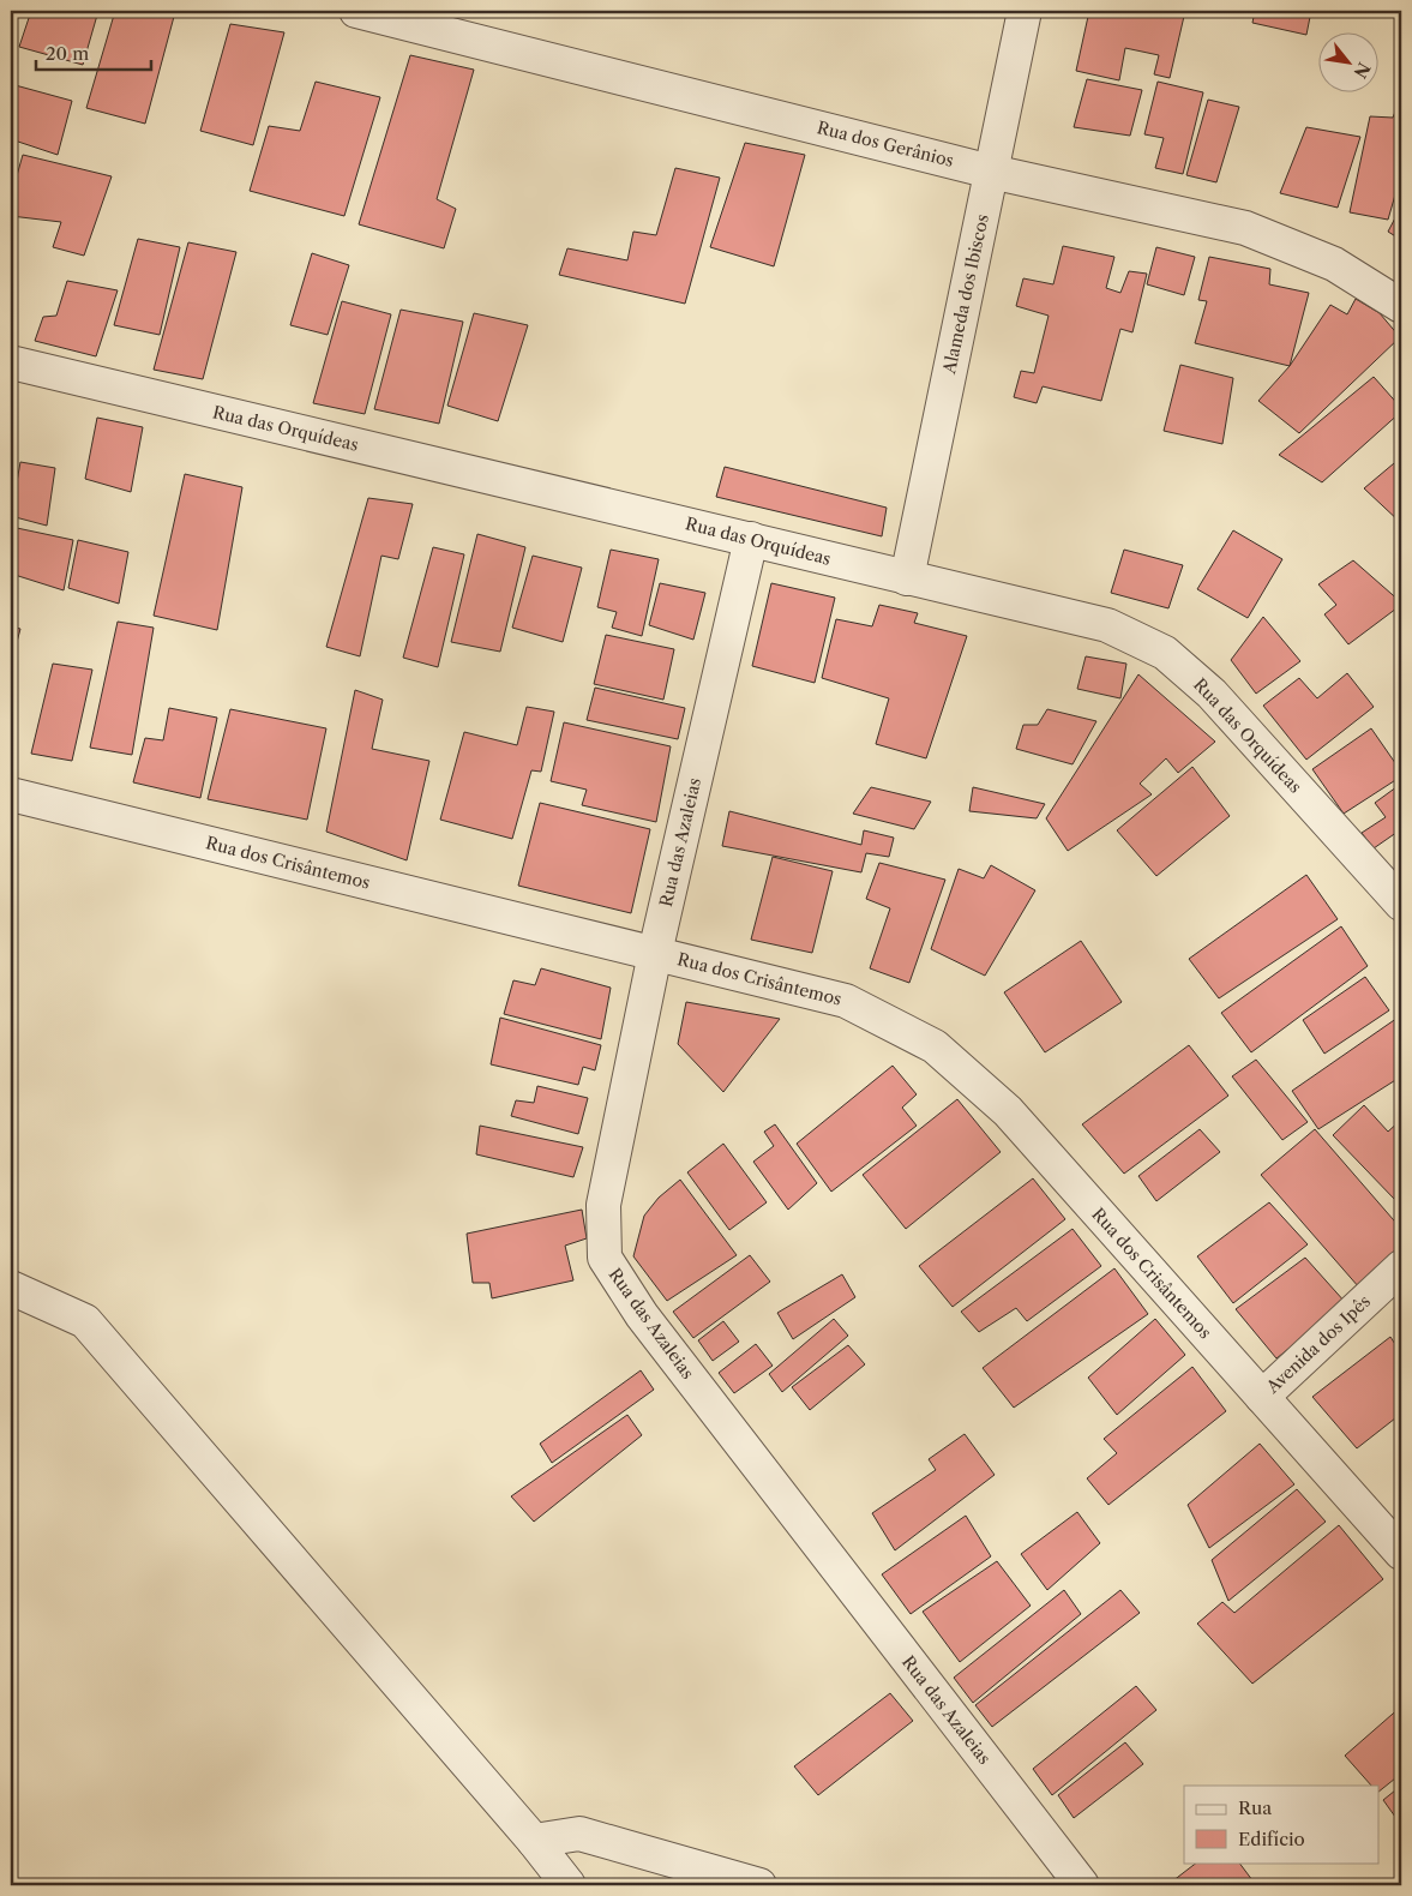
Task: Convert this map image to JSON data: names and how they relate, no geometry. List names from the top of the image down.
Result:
{
  "streets": {
    "street": [
      "Rua dos Gerânios",
      "Alameda dos Ibiscos",
      "Rua das Orquídeas",
      "Rua das Azaleias",
      "Rua dos Crisântemos",
      "Avenida dos Ipês"
    ]
  },
  "crossings": [
    ["Rua dos Gerânios", "Alameda dos Ibiscos"],
    ["Alameda dos Ibiscos", "Rua das Orquídeas"],
    ["Rua das Orquídeas", "Rua das Azaleias"],
    ["Rua das Azaleias", "Rua dos Crisântemos"],
    ["Rua dos Crisântemos", "Avenida dos Ipês"]
  ],
  "legend": ["Rua", "Edifício"],
  "scale_bar": "20 m",
  "north": "bottom right"
}
